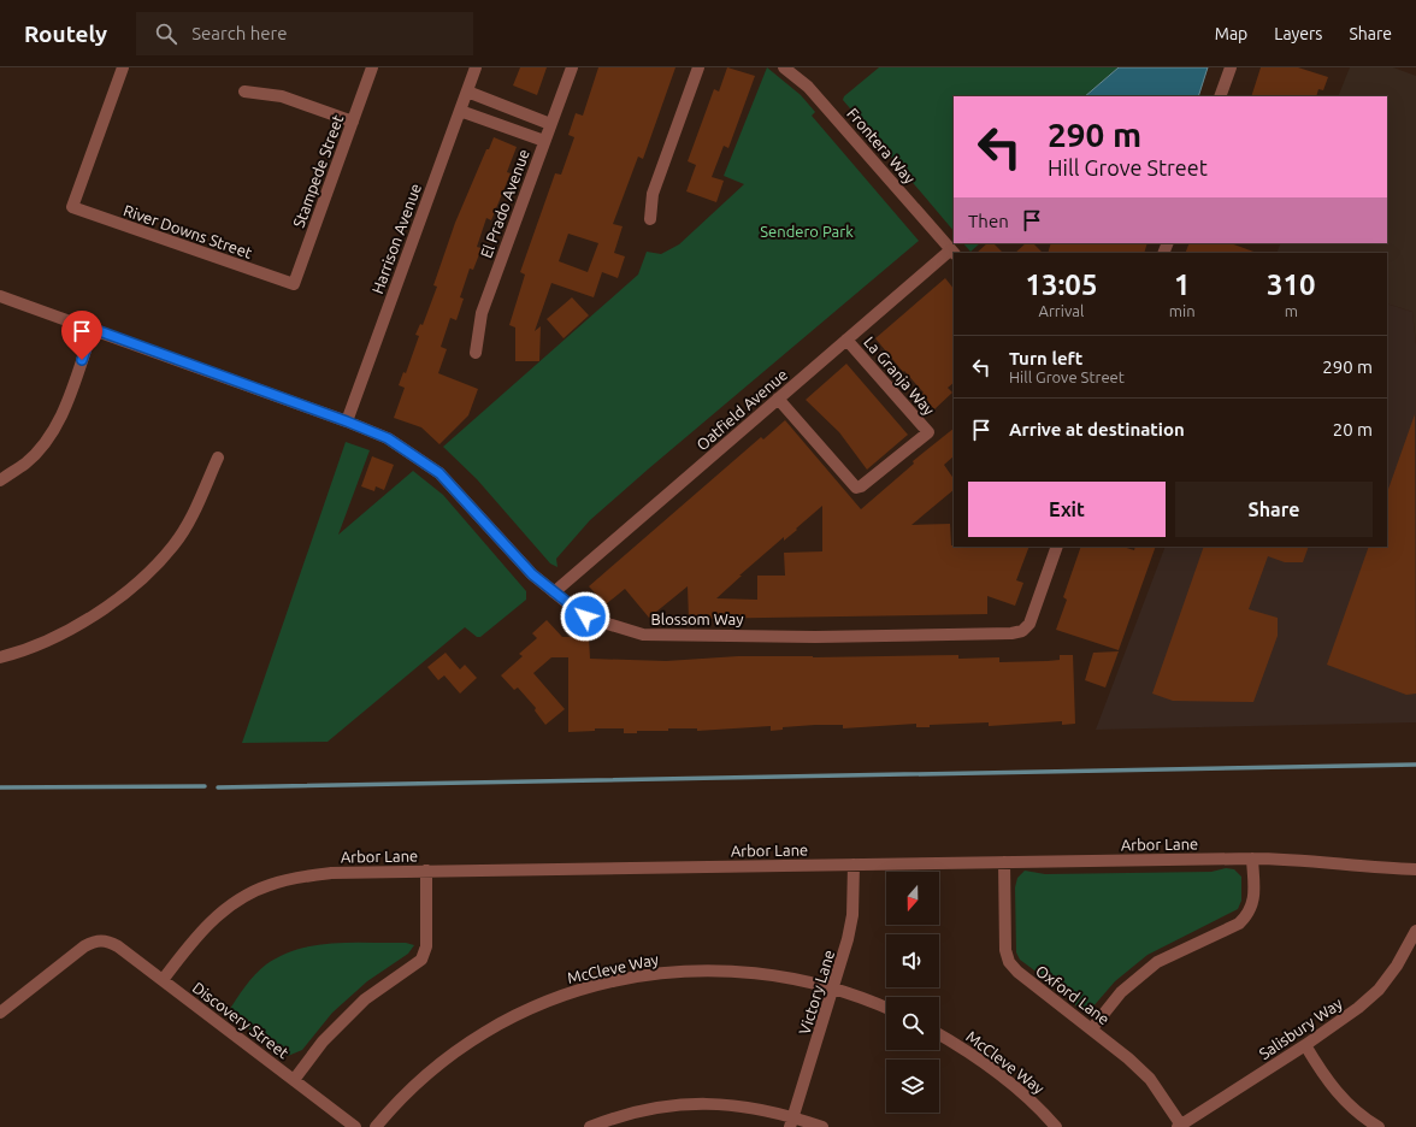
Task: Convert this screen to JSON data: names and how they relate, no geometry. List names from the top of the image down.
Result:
{
  "streets": {
    "street": [
      "Frontera Way",
      "Stampede Street",
      "El Prado Avenue",
      "River Downs Street",
      "Harrison Avenue",
      "La Granja Way",
      "Oatfield Avenue",
      "Blossom Way",
      "Arbor Lane",
      "McCleve Way",
      "Victory Lane",
      "Oxford Lane",
      "Discovery Street",
      "Salisbury Way"
    ]
  },
  "crossings": [
    ["Frontera Way", "Oatfield Avenue"],
    ["Stampede Street", "River Downs Street"],
    ["Harrison Avenue", "Blossom Way"],
    ["La Granja Way", "Oatfield Avenue"],
    ["Oatfield Avenue", "Blossom Way"],
    ["Arbor Lane", "Victory Lane"],
    ["Arbor Lane", "Oxford Lane"],
    ["Arbor Lane", "Discovery Street"],
    ["McCleve Way", "Victory Lane"],
    ["Oxford Lane", "Salisbury Way"]
  ],
  "parks": ["Sendero Park"],
  "north": "bottom",
  "page": {
    "header": "Routely",
    "search": "Search here",
    "nav": ["Map", "Layers", "Share"],
    "turn": ["290 m", "Hill Grove Street"],
    "then": "Then",
    "eta": [
      "13:05",
      "Arrival",
      "1",
      "min",
      "310",
      "m"
    ],
    "list": [
      {
        "name": "Turn left",
        "note": "Hill Grove Street",
        "value": "290 m"
      },
      {
        "name": "Arrive at destination",
        "value": "20 m"
      }
    ],
    "buttons": ["Exit", "Share"]
  }
}
